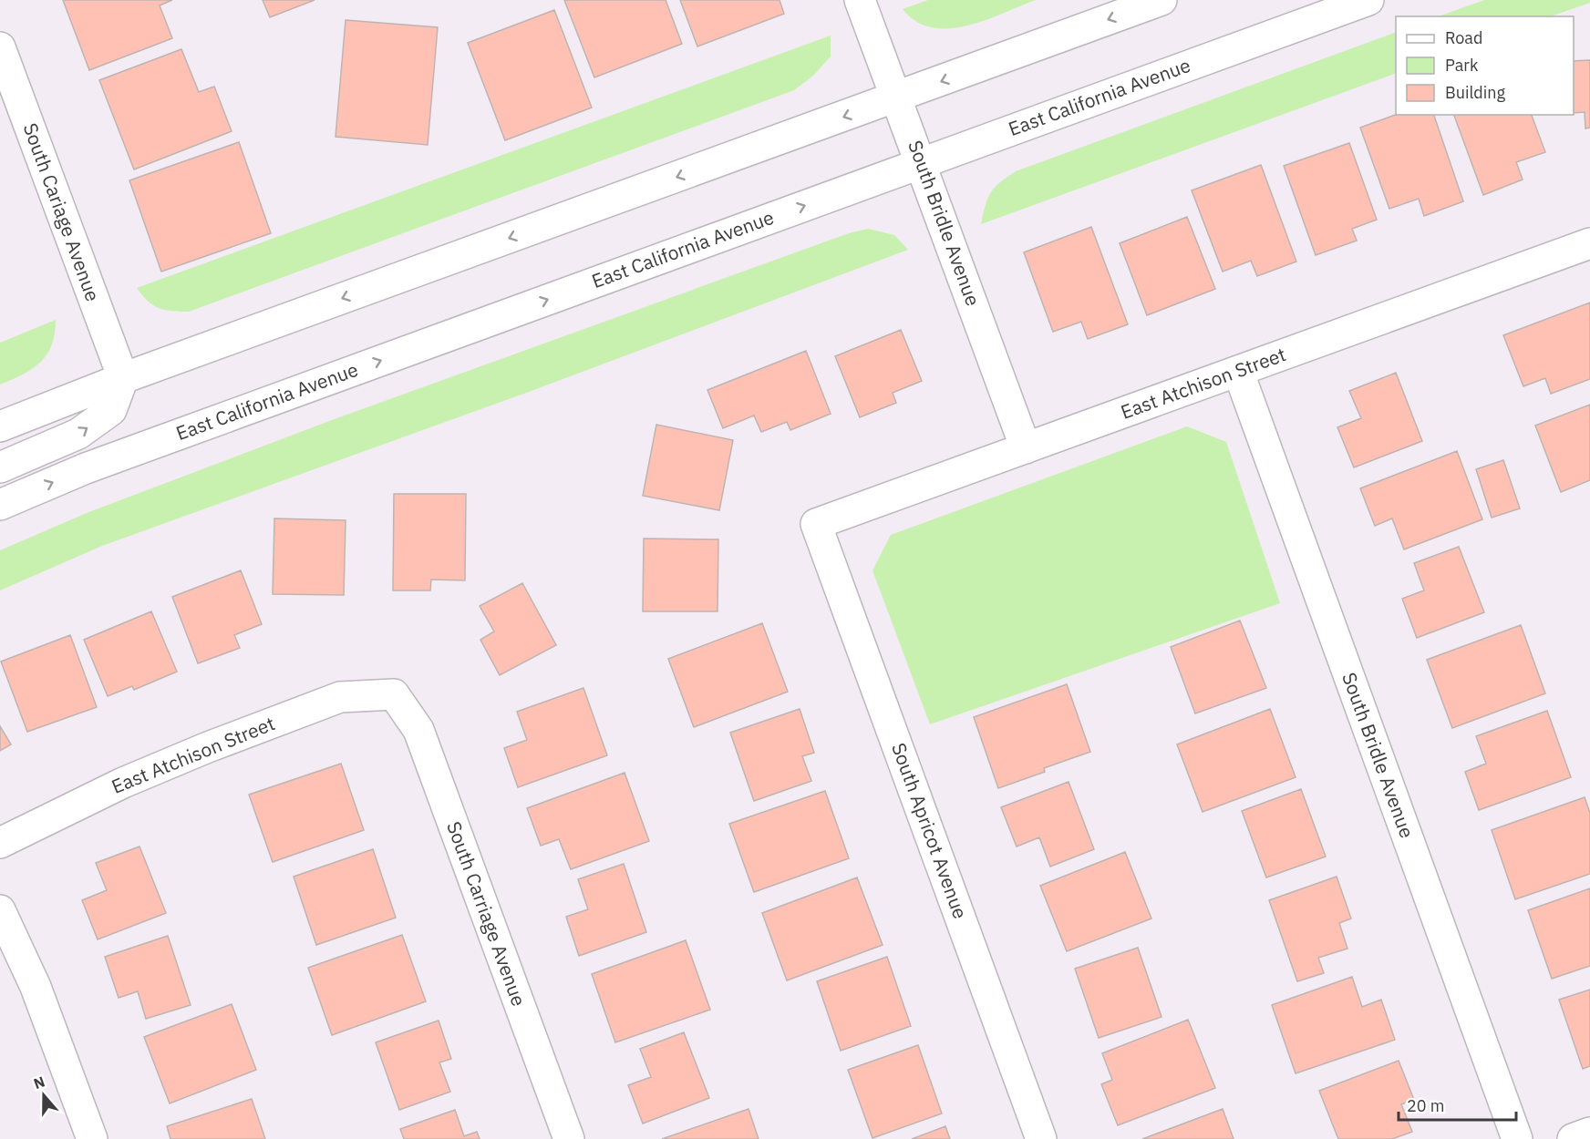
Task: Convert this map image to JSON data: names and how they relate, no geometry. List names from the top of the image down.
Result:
{
  "streets": {
    "street": [
      "East California Avenue",
      "South Cariage Avenue",
      "South Bridle Avenue",
      "East Atchison Street",
      "South Apricot Avenue",
      "South Carriage Avenue"
    ]
  },
  "crossings": [
    ["East California Avenue", "South Bridle Avenue"],
    ["South Bridle Avenue", "East Atchison Street"],
    ["East Atchison Street", "South Apricot Avenue"],
    ["East Atchison Street", "South Carriage Avenue"]
  ],
  "legend": ["Road", "Park", "Building"],
  "scale_bar": "20 m",
  "north": "top"
}
